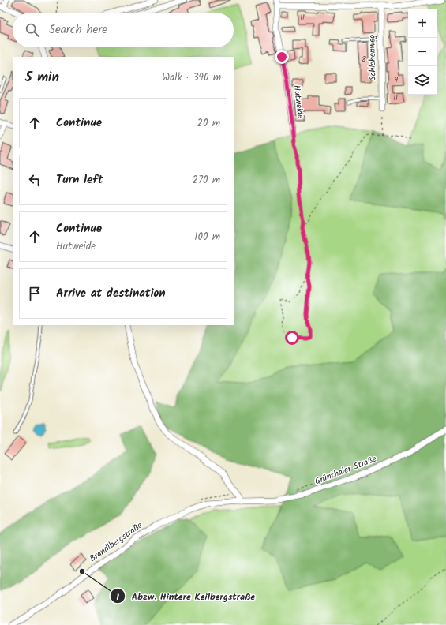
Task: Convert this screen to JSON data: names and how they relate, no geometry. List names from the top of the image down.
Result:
{
  "streets": {
    "street": [
      "Schlehenweg",
      "Hutweide",
      "Grünthaler Straße",
      "Brandlbergstraße"
    ]
  },
  "crossings": [
    ["Grünthaler Straße", "Brandlbergstraße"]
  ],
  "places": ["Abzw. Hintere Keilbergstraße"],
  "house_numbers": [
    "11",
    "8",
    "9",
    "11"
  ],
  "page": {
    "map_buttons": ["+", "−"],
    "search": "Search here",
    "heading": ["5 min", "Walk · 390 m"],
    "list": [
      ["Continue", "20 m"],
      ["Turn left", "270 m"],
      ["Continue", "Hutweide", "100 m"],
      "Arrive at destination"
    ]
  }
}
